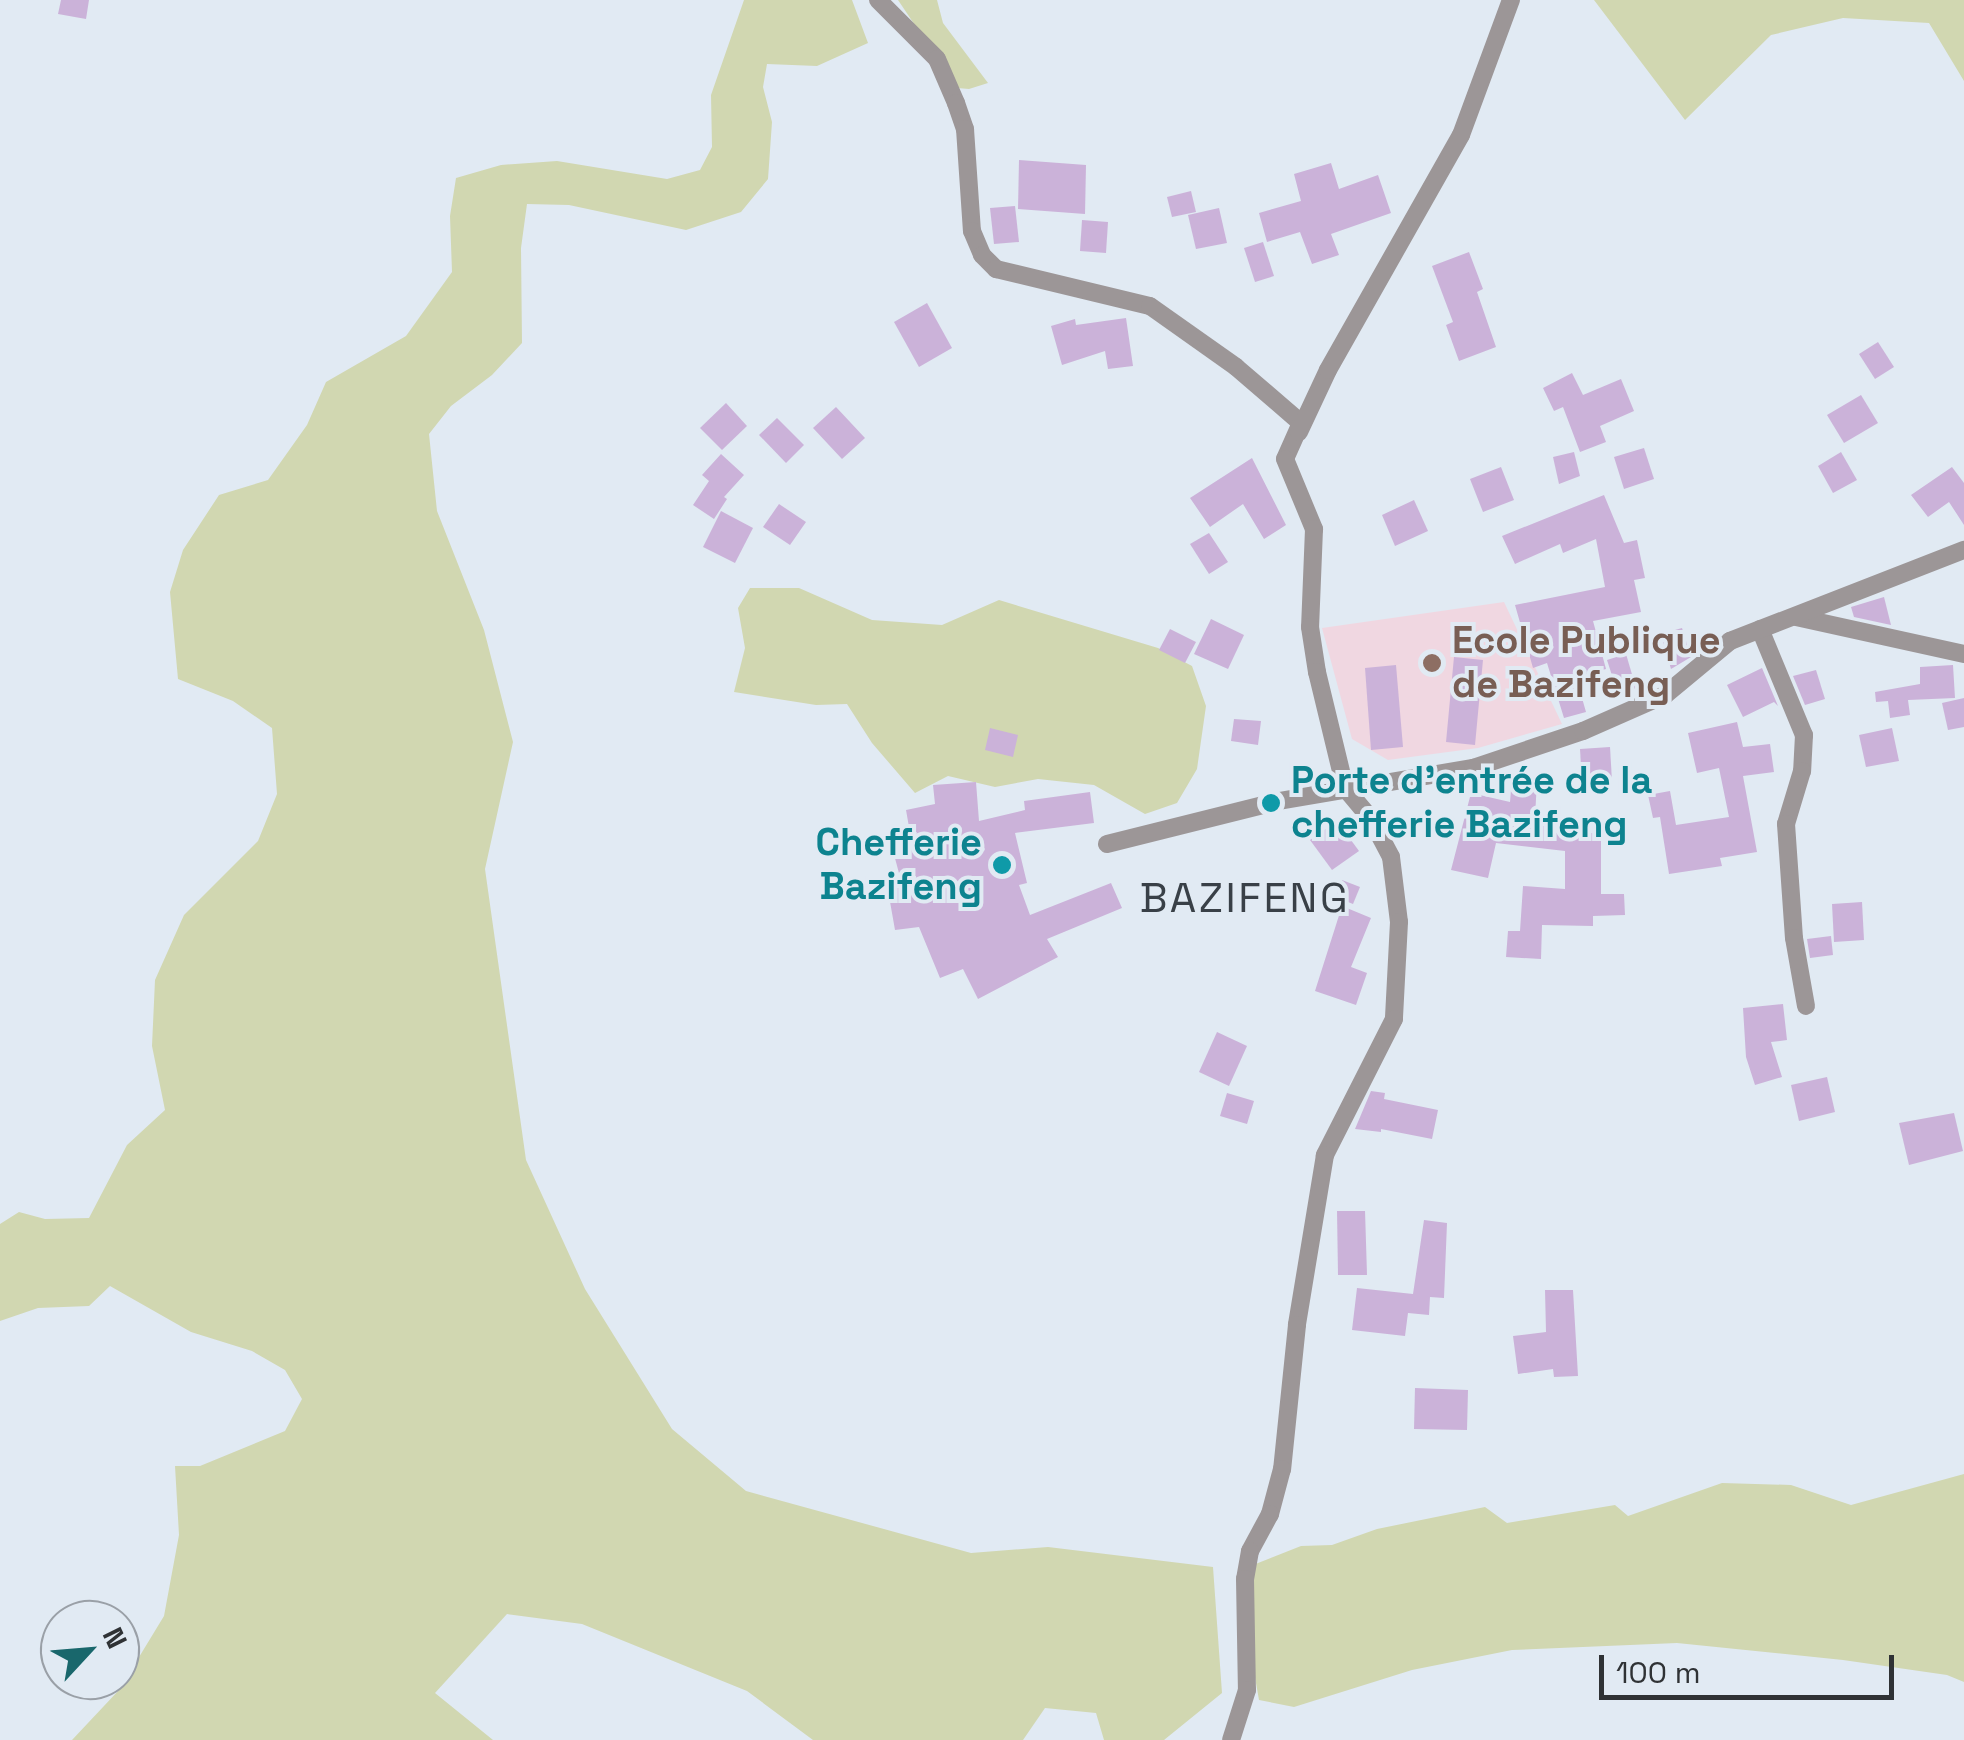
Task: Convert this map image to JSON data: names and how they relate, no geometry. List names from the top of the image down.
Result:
{
  "districts": ["BAZIFENG"],
  "places": ["Ecole Publique de Bazifeng", "Porte d'entrée de la chefferie Bazifeng", "Chefferie Bazifeng"],
  "scale_bar": "100 m",
  "north": "top right"
}
